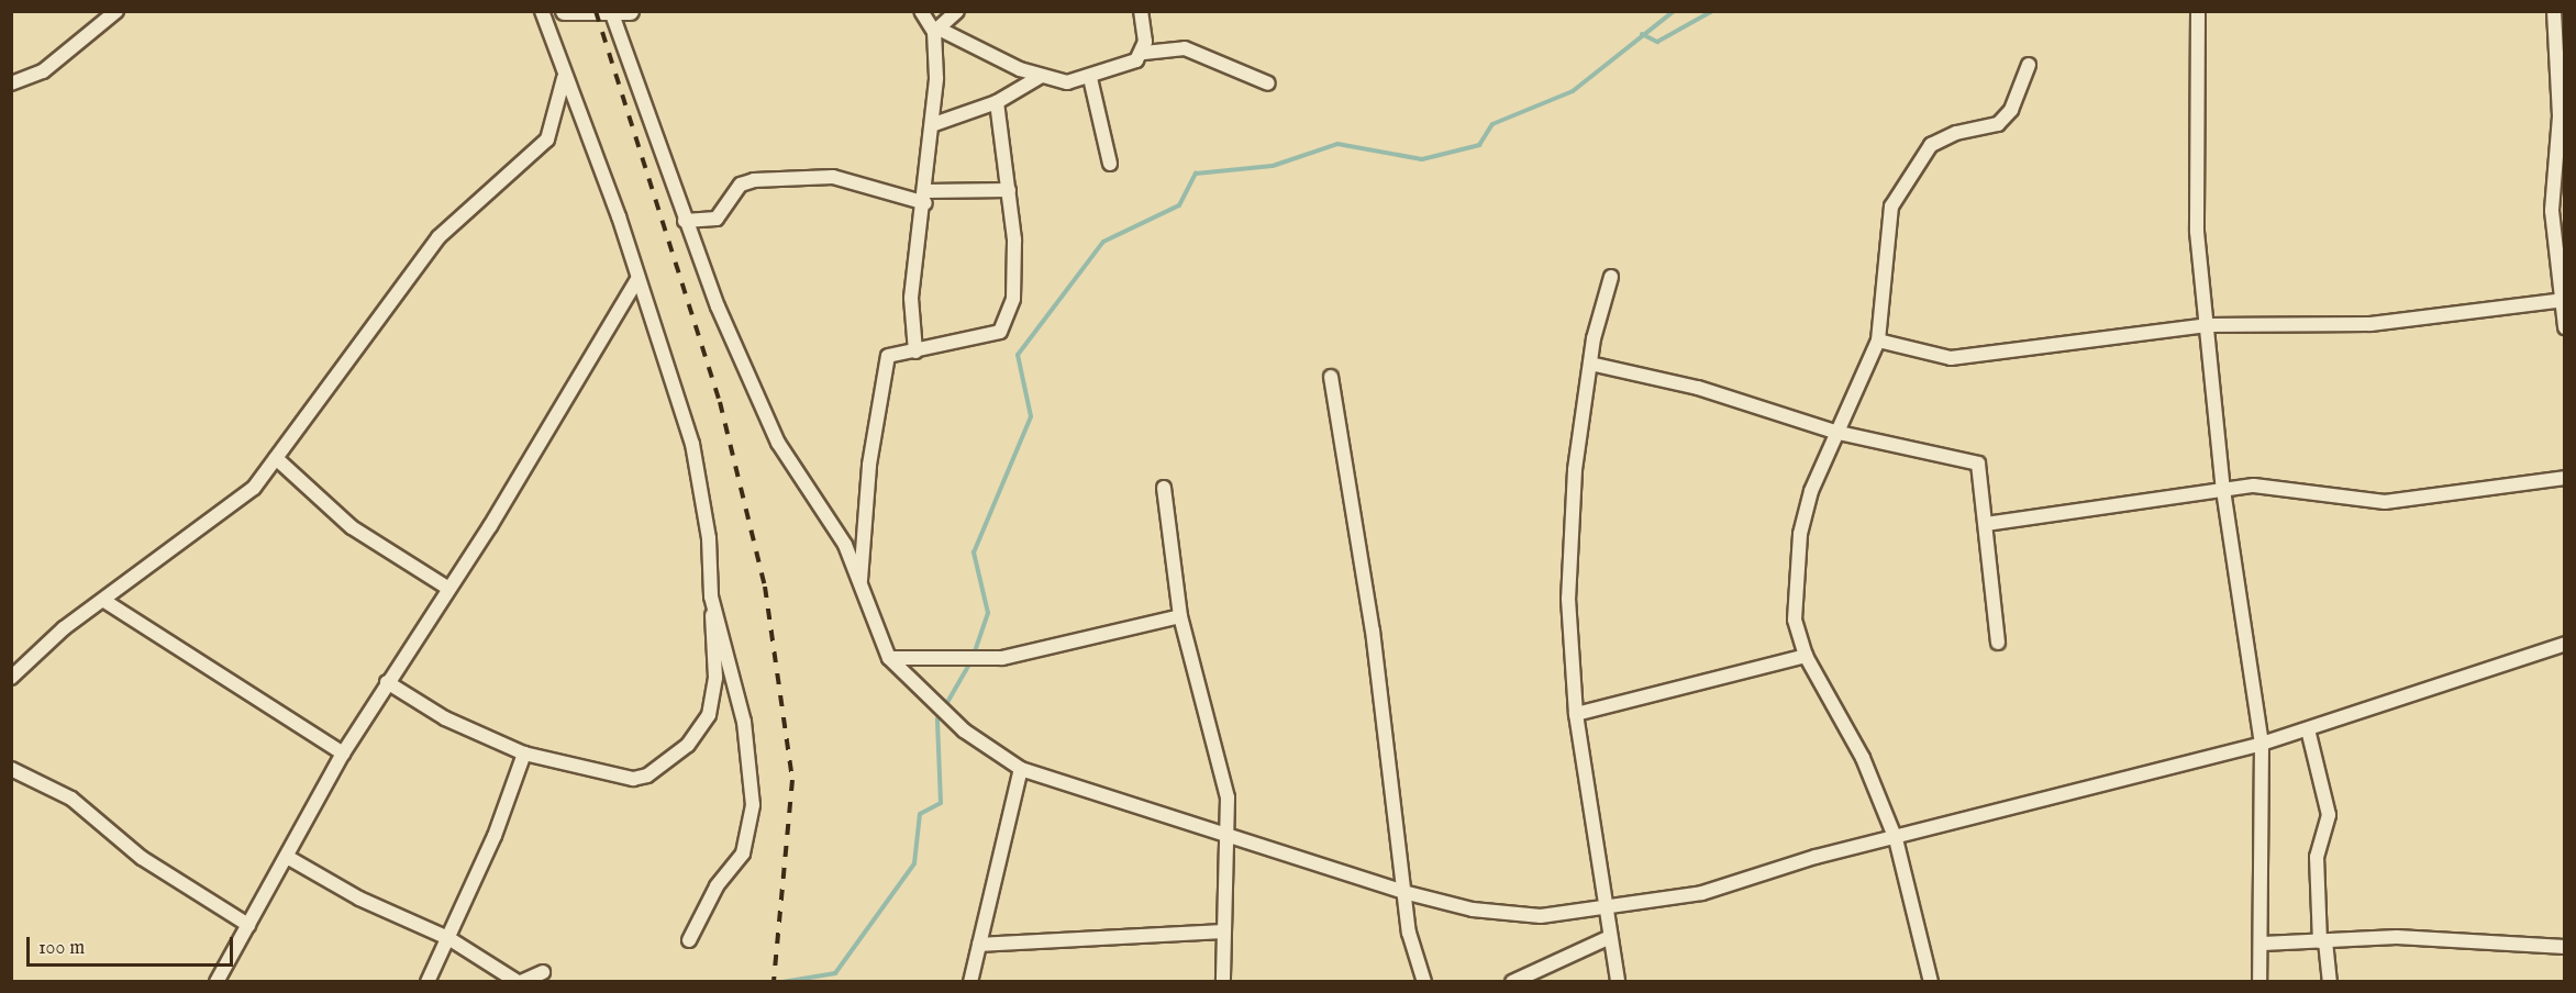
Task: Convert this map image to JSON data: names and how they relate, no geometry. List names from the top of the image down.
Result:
{
  "scale_bar": "100 m"
}
